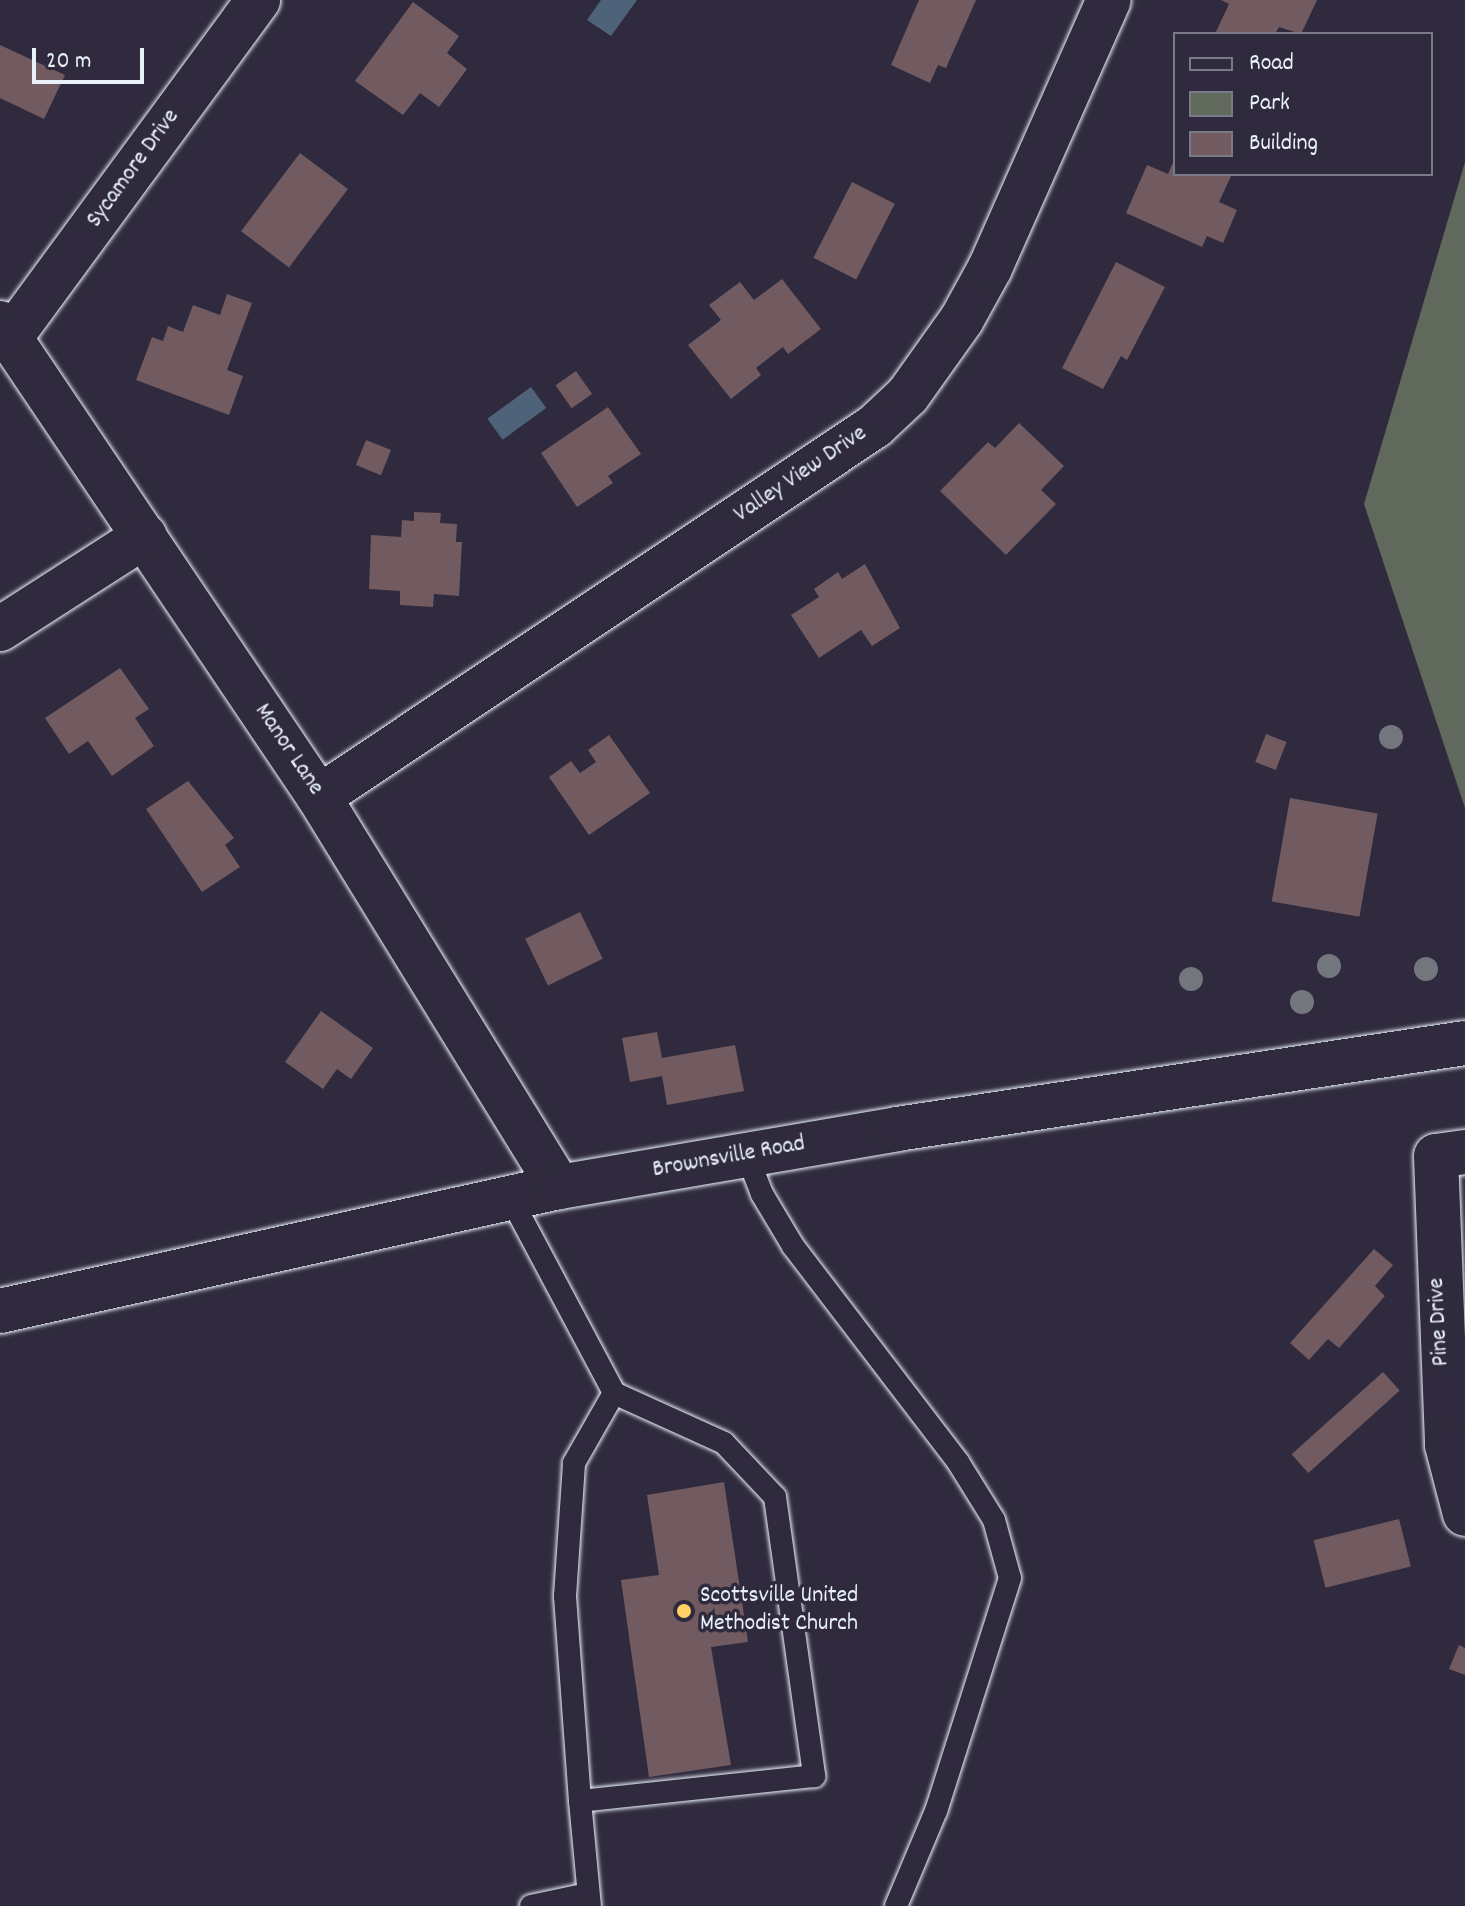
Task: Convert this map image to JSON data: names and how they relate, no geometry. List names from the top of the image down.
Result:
{
  "streets": {
    "street": [
      "Sycamore Drive",
      "Valley View Drive",
      "Manor Lane",
      "Brownsville Road",
      "Pine Drive"
    ]
  },
  "crossings": [
    ["Sycamore Drive", "Manor Lane"],
    ["Valley View Drive", "Manor Lane"],
    ["Manor Lane", "Brownsville Road"]
  ],
  "places": ["Scottsville United Methodist Church"],
  "legend": ["Road", "Park", "Building"],
  "scale_bar": "20 m"
}
